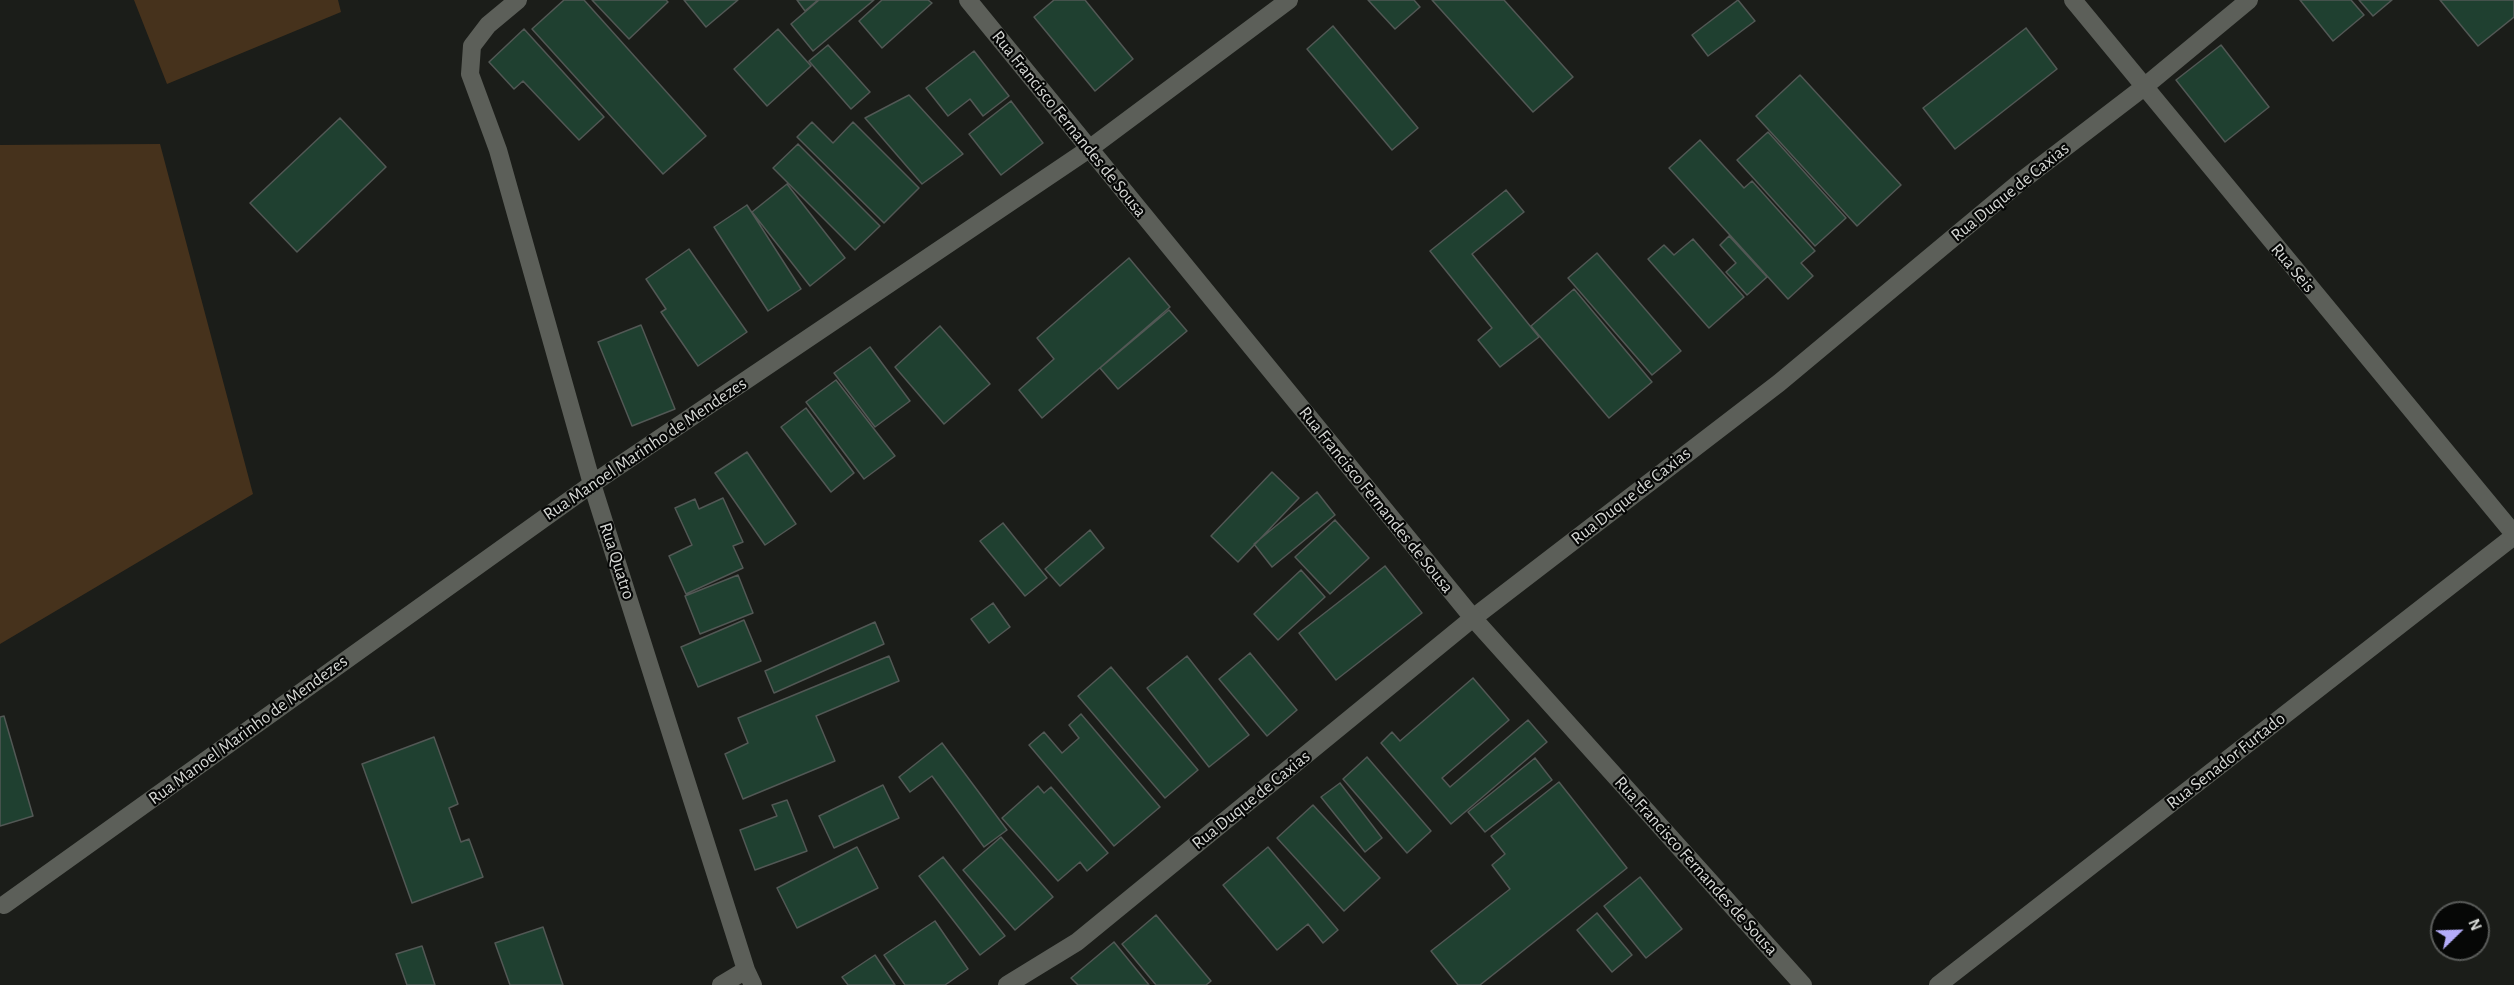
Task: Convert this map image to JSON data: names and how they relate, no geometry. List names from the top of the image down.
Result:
{
  "streets": {
    "street": [
      "Rua Francisco Fernandes de Sousa",
      "Rua Duque de Caxias",
      "Rua Seis",
      "Rua Manoel Marinho de Mendezes",
      "Rua Quatro",
      "Rua Senador Furtado"
    ]
  },
  "crossings": [
    ["Rua Francisco Fernandes de Sousa", "Rua Duque de Caxias"],
    ["Rua Francisco Fernandes de Sousa", "Rua Manoel Marinho de Mendezes"],
    ["Rua Duque de Caxias", "Rua Seis"],
    ["Rua Seis", "Rua Senador Furtado"],
    ["Rua Manoel Marinho de Mendezes", "Rua Quatro"]
  ],
  "north": "top right"
}
